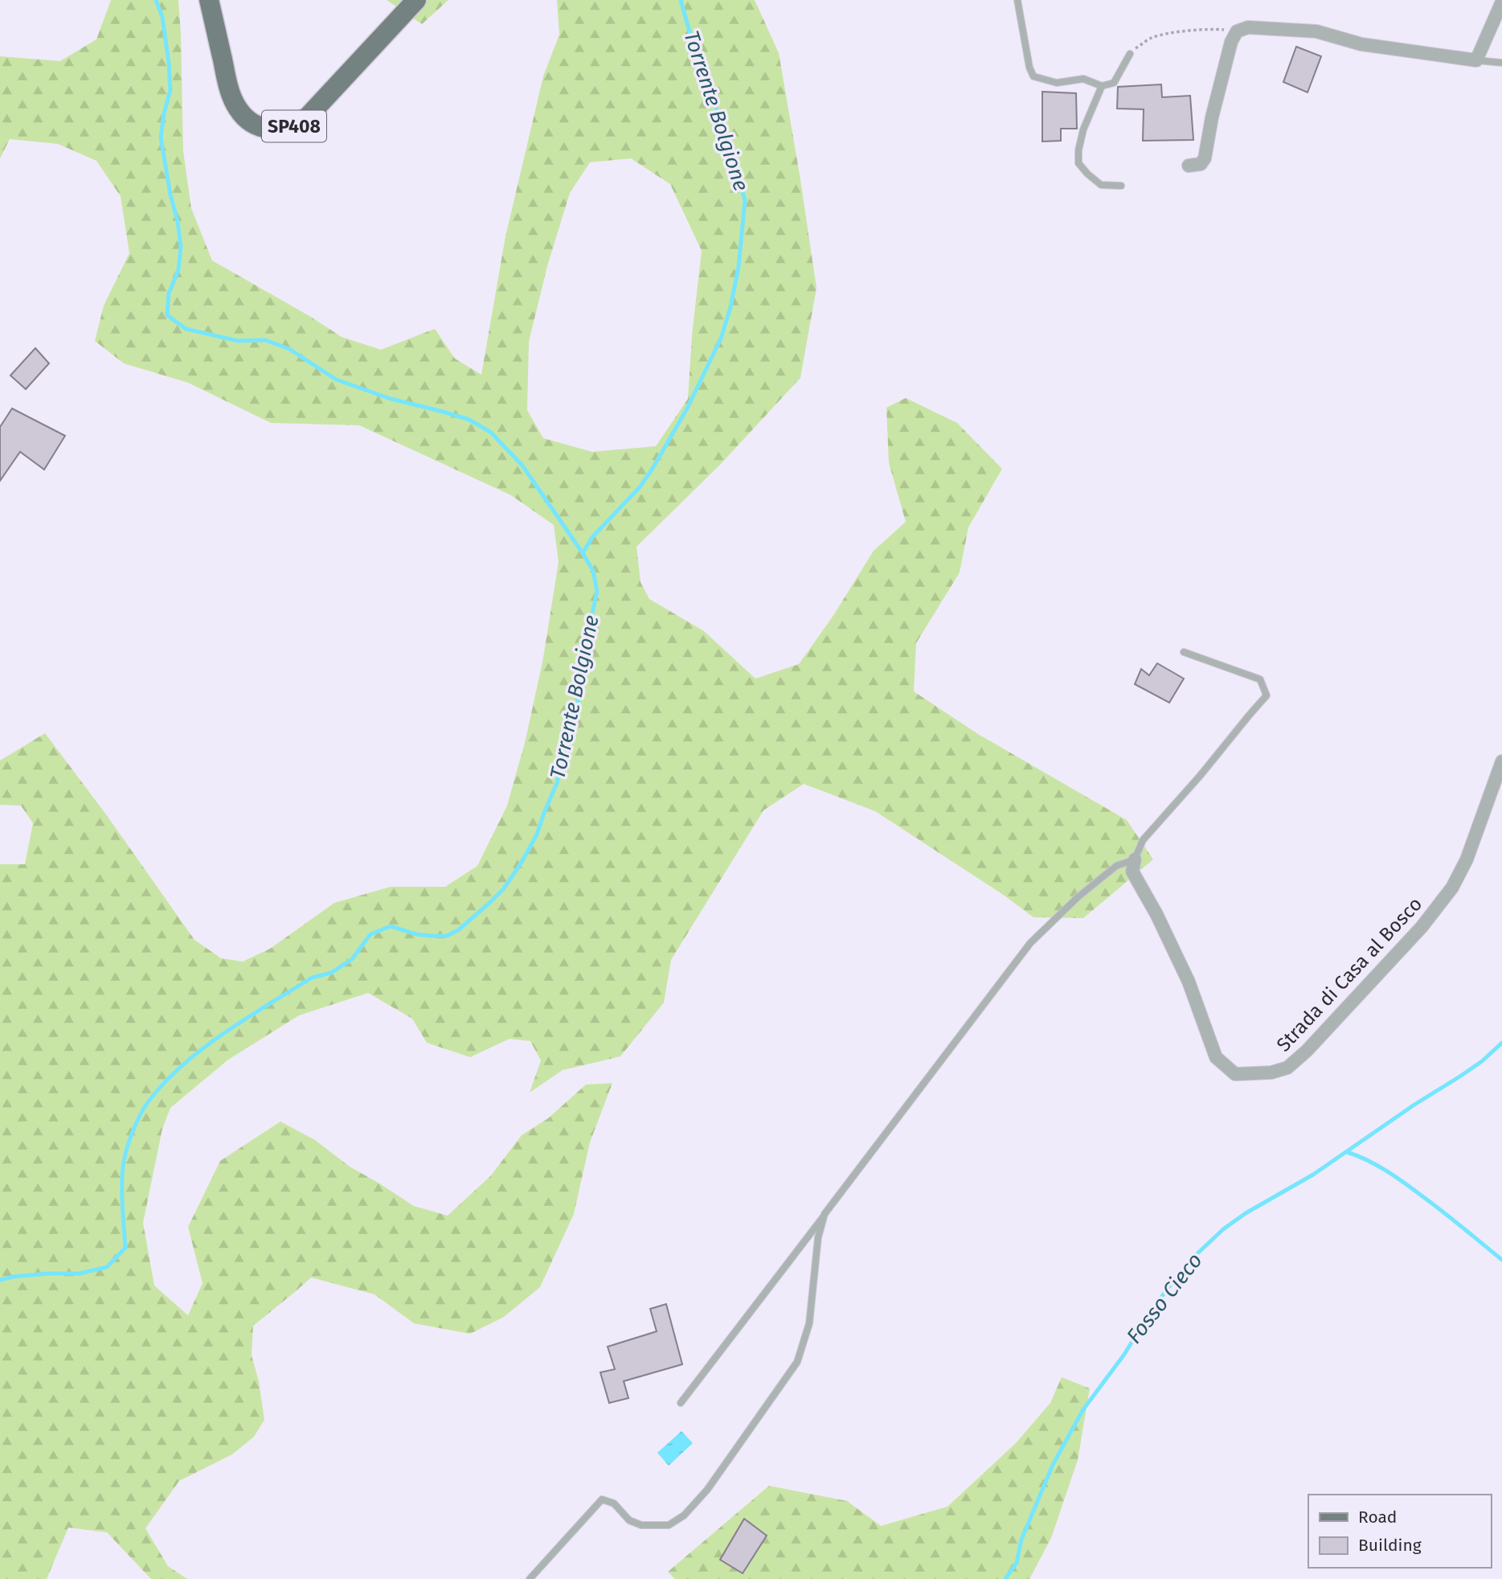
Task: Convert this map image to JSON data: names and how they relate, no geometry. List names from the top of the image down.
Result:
{
  "streets": {
    "main road": ["SP408"],
    "street": ["Strada di Casa al Bosco"]
  },
  "water": ["Torrente Bolgione", "Fosso Cieco"],
  "legend": ["Road", "Building"]
}
